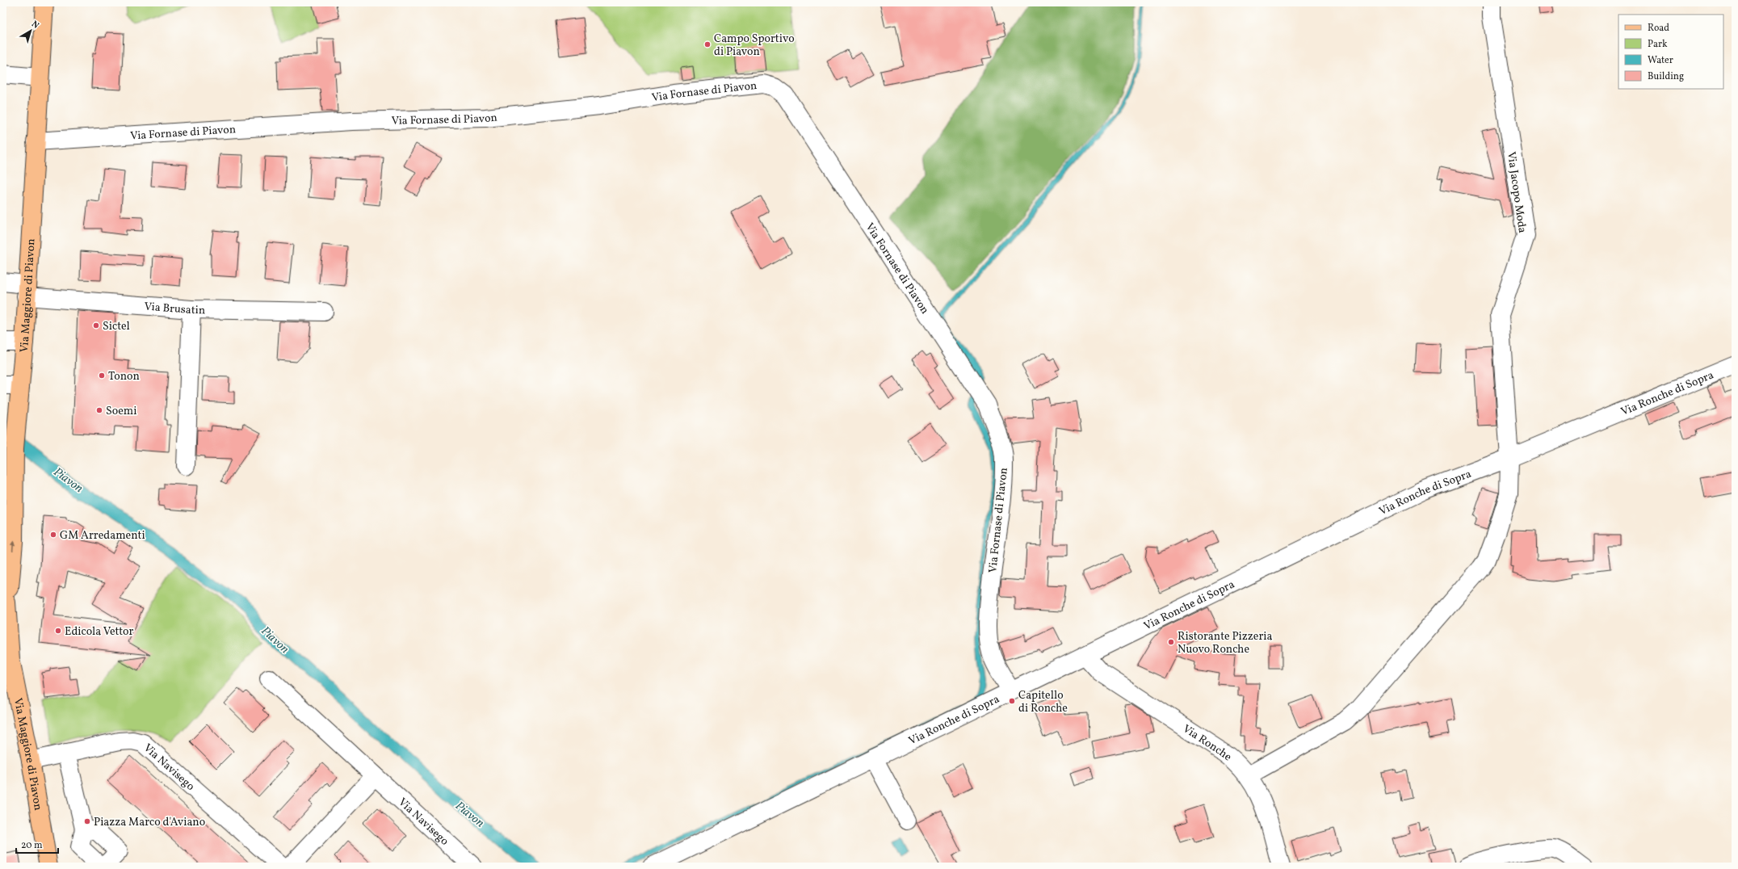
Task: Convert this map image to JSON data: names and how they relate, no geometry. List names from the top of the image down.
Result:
{
  "streets": {
    "main road": ["Via Maggiore di Piavon"],
    "street": [
      "Via Fornase di Piavon",
      "Via Jacopo Moda",
      "Via Brusatin",
      "Via Ronche di Sopra",
      "Via Ronche",
      "Via Navisego"
    ]
  },
  "crossings": [
    ["Via Fornase di Piavon", "Via Maggiore di Piavon"],
    ["Via Fornase di Piavon", "Via Ronche di Sopra"],
    ["Via Jacopo Moda", "Via Ronche di Sopra"],
    ["Via Jacopo Moda", "Via Ronche"],
    ["Via Maggiore di Piavon", "Via Brusatin"],
    ["Via Maggiore di Piavon", "Via Navisego"],
    ["Via Ronche di Sopra", "Via Ronche"]
  ],
  "water": ["Piavon"],
  "places": [
    "Campo Sportivo di Piavon",
    "Sictel",
    "Tonon",
    "Soemi",
    "GM Arredamenti",
    "Edicola Vettor",
    "Ristorante Pizzeria Nuovo Ronche",
    "Capitello di Ronche",
    "Piazza Marco d'Aviano"
  ],
  "legend": [
    "Road",
    "Park",
    "Water",
    "Building"
  ],
  "scale_bar": "20 m",
  "north": "top right"
}
